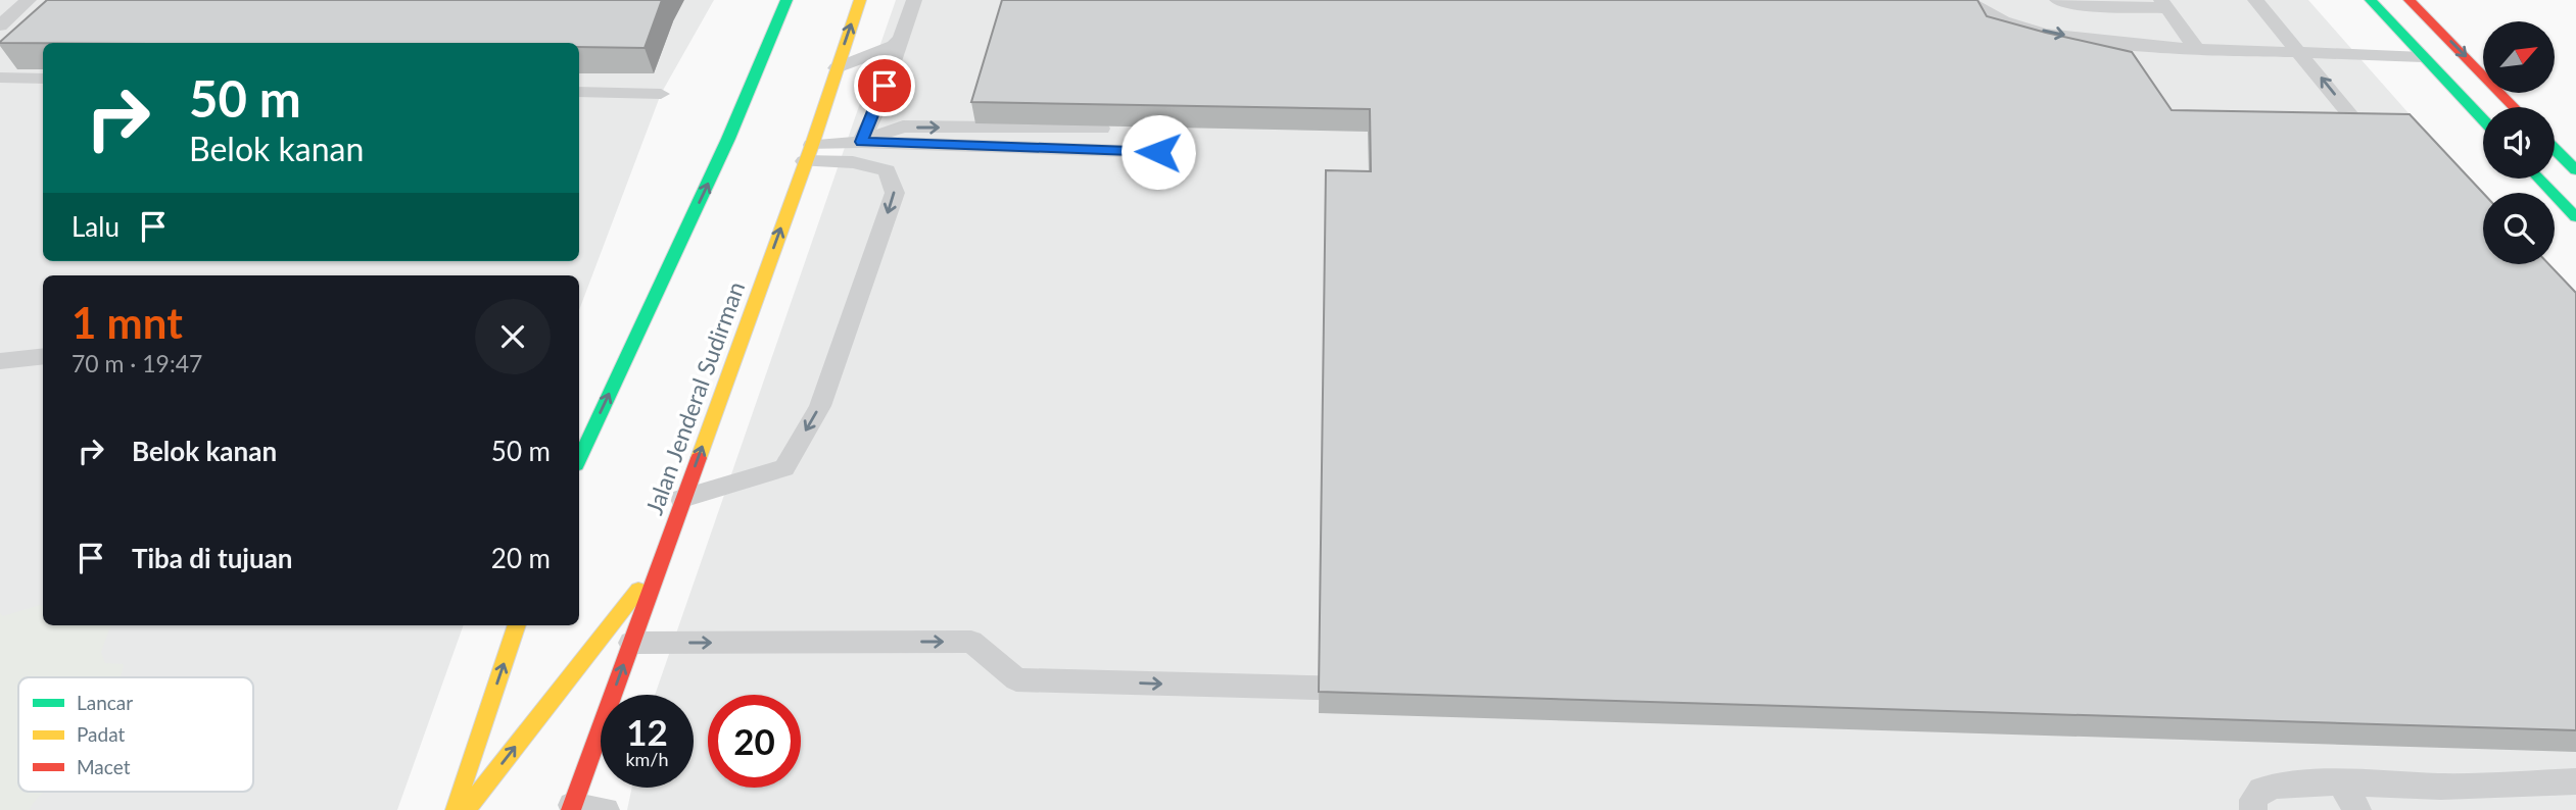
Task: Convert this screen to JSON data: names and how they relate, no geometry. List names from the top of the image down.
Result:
{
  "streets": {
    "street": ["Jalan Jenderal Sudirman"]
  },
  "legend": ["Lancar", "Padat", "Macet"],
  "north": "top right",
  "page": {
    "turn": ["50 m", "Belok kanan"],
    "then": "Lalu",
    "heading": ["1 mnt", "70 m · 19:47"],
    "list": [
      {
        "name": "Belok kanan",
        "value": "50 m"
      },
      {
        "name": "Tiba di tujuan",
        "value": "20 m"
      }
    ],
    "speed": "12 km/h",
    "limit": "20"
  }
}
